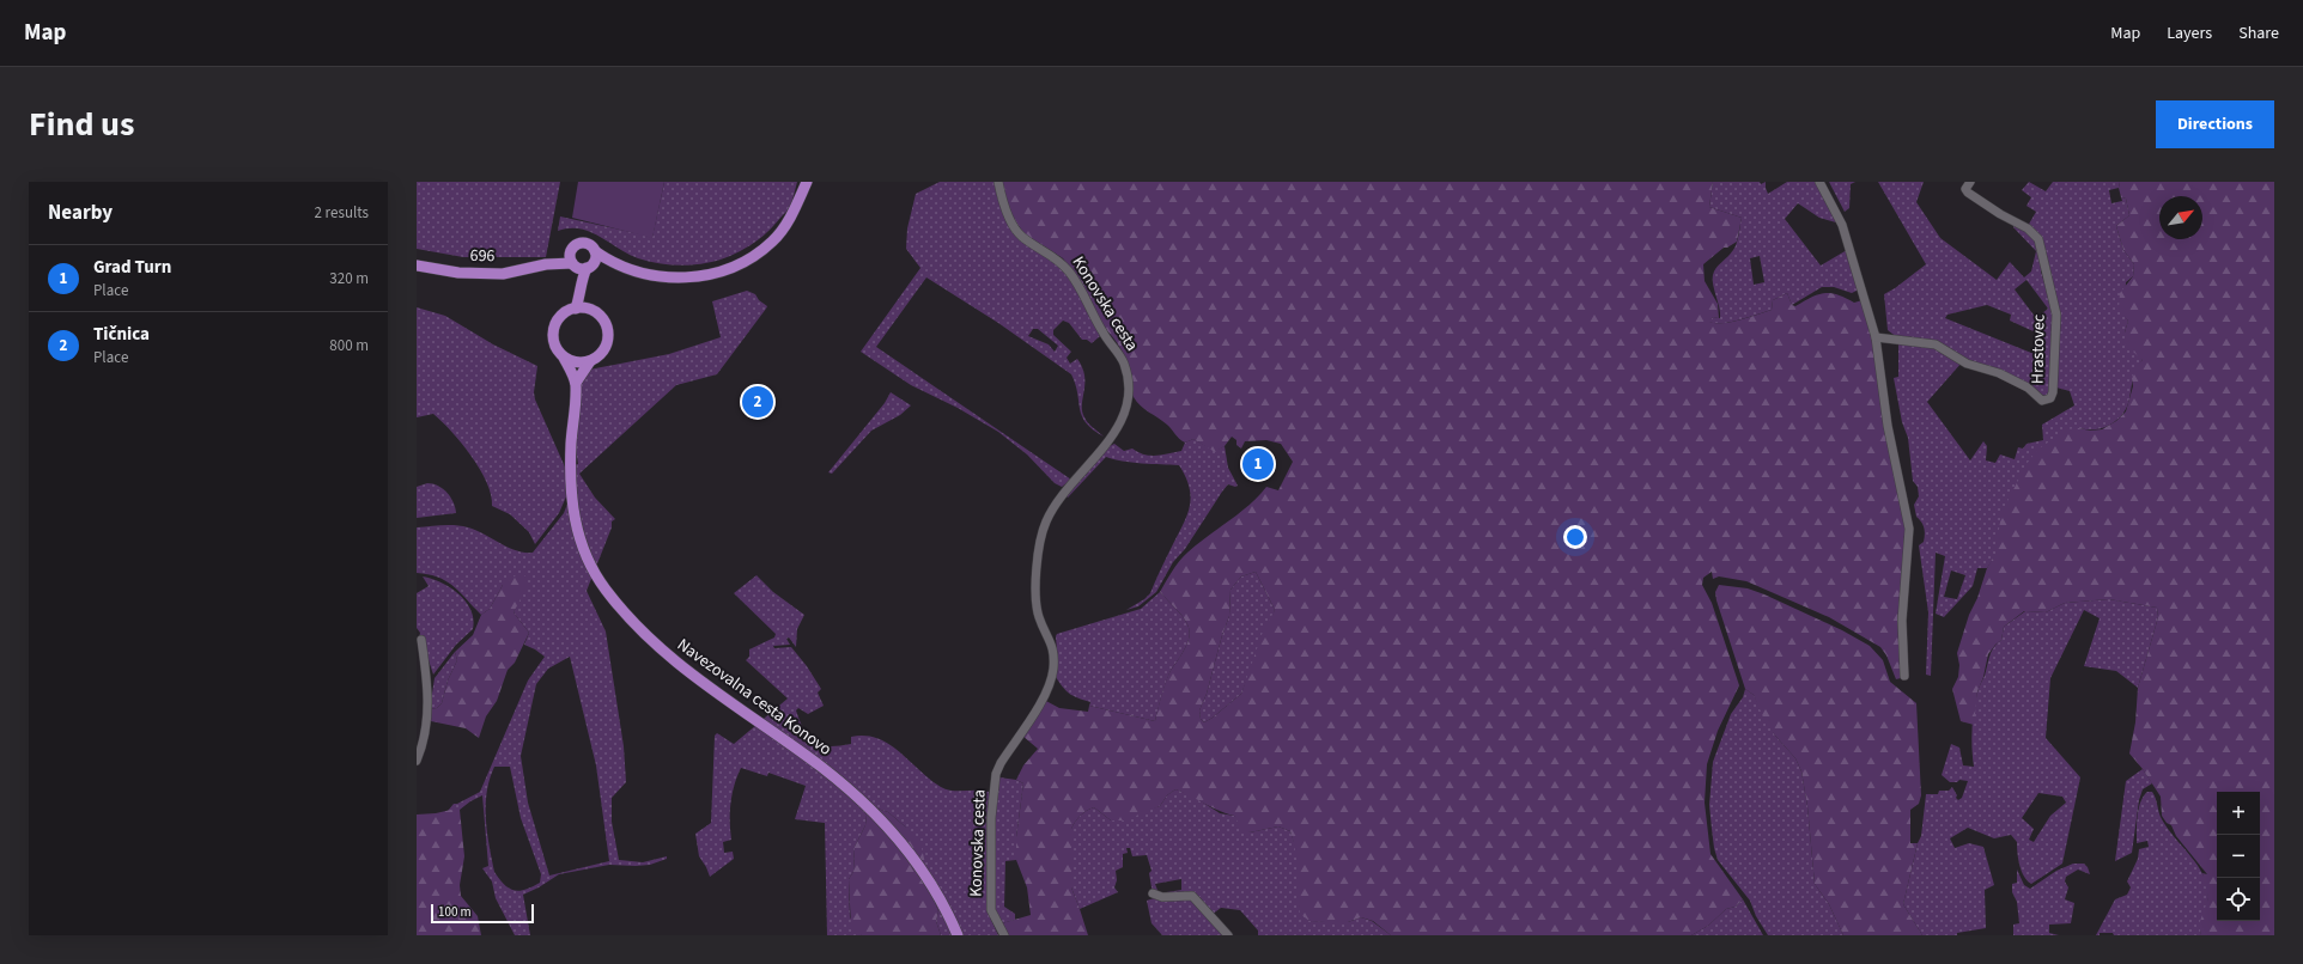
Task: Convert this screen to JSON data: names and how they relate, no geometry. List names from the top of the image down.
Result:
{
  "streets": {
    "main road": ["696", "Navezovalna cesta Konovo"],
    "street": ["Konovska cesta", "Hrastovec"]
  },
  "scale_bar": "100 m",
  "north": "top right",
  "page": {
    "header": "Map",
    "nav": ["Map", "Layers", "Share"],
    "title": "Find us",
    "buttons": "Directions",
    "heading": ["Nearby", "2 results"],
    "list": [
      {
        "mark": "1",
        "name": "Grad Turn",
        "note": "Place",
        "value": "320 m"
      },
      {
        "mark": "2",
        "name": "Tičnica",
        "note": "Place",
        "value": "800 m"
      }
    ],
    "pins": ["2", "1"],
    "map_buttons": ["+", "−"],
    "scale": "100 m"
  }
}
